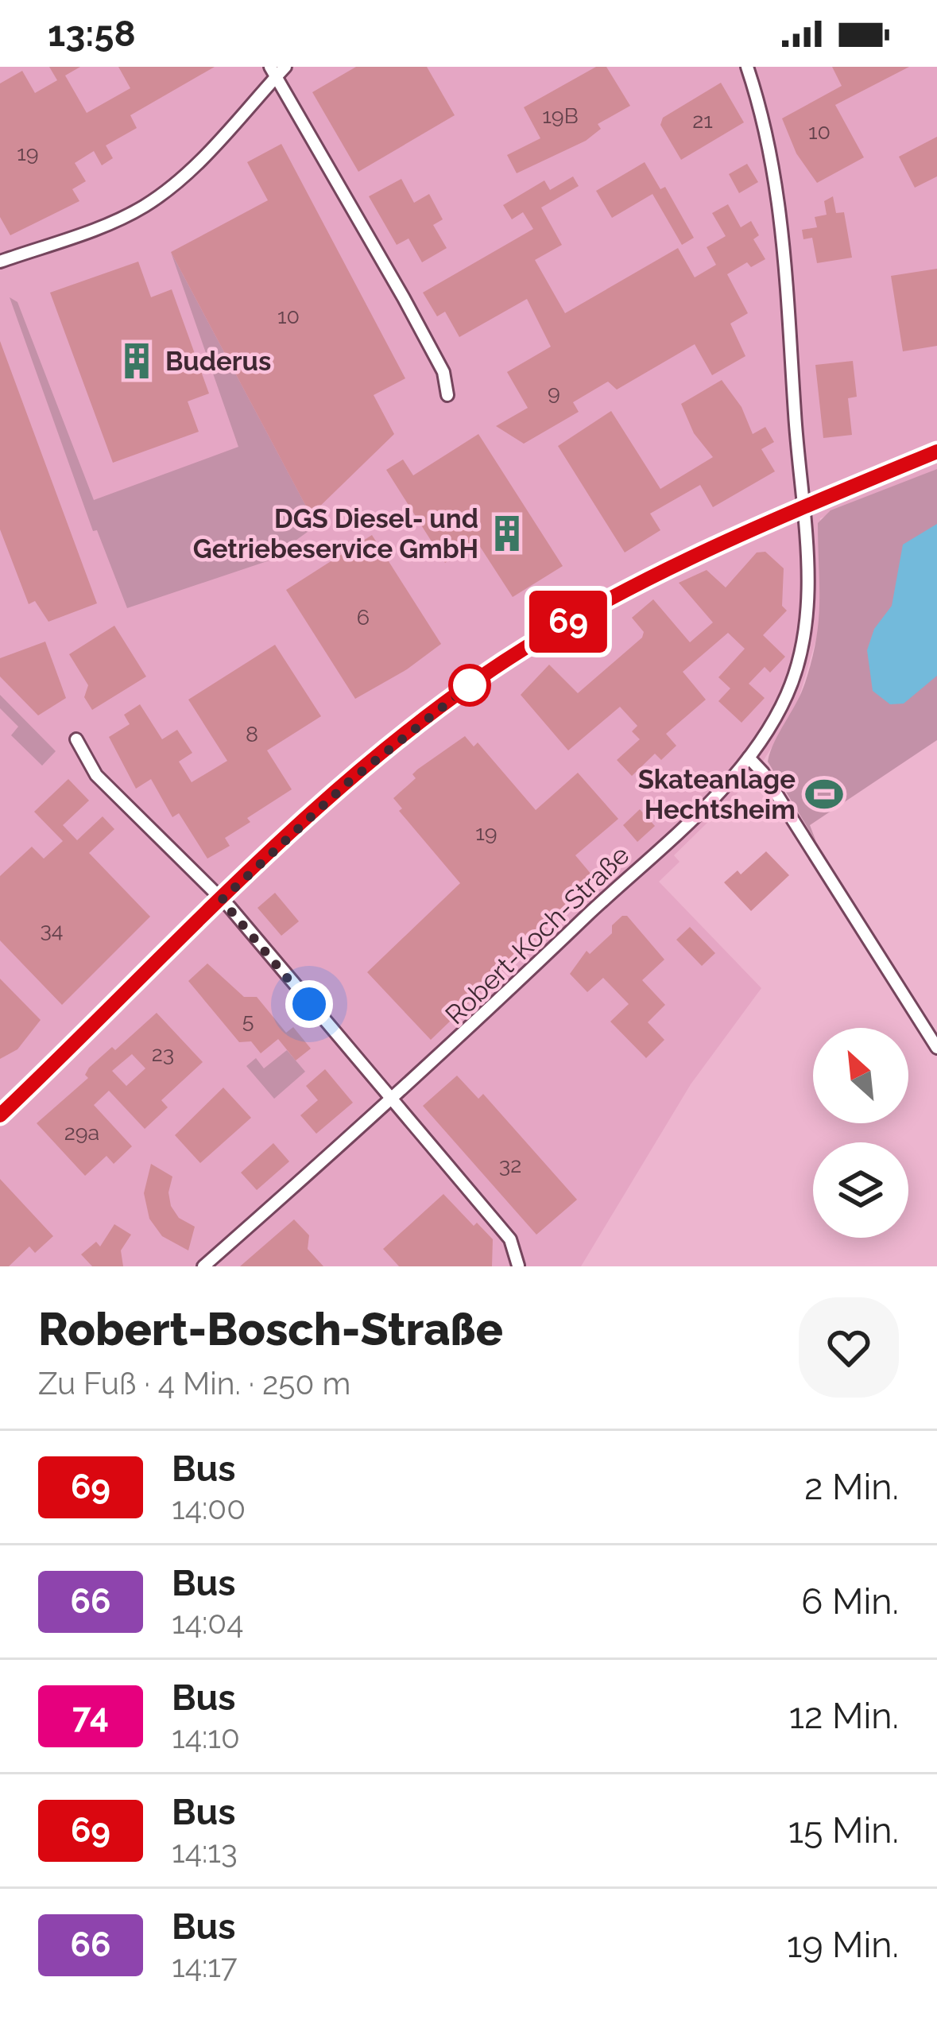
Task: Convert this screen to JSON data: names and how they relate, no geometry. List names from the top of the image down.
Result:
{
  "streets": {
    "street": ["Robert-Koch-Straße"]
  },
  "places": {
    "building": ["Buderus", "DGS Diesel- und Getriebeservice GmbH"],
    "sports": ["Skateanlage Hechtsheim"]
  },
  "lines": ["bus line 69"],
  "house_numbers": [
    "19B",
    "21",
    "10",
    "19",
    "10",
    "9",
    "6",
    "8",
    "19",
    "34",
    "5",
    "23",
    "29a",
    "32"
  ],
  "north": "top left",
  "page": {
    "status": "13:58",
    "on_map": "69",
    "heading": ["Robert-Bosch-Straße", "Zu Fuß · 4 Min. · 250 m"],
    "list": [
      {
        "mark": "69",
        "name": "Bus",
        "note": "14:00",
        "value": "2 Min."
      },
      {
        "mark": "66",
        "name": "Bus",
        "note": "14:04",
        "value": "6 Min."
      },
      {
        "mark": "74",
        "name": "Bus",
        "note": "14:10",
        "value": "12 Min."
      },
      {
        "mark": "69",
        "name": "Bus",
        "note": "14:13",
        "value": "15 Min."
      },
      {
        "mark": "66",
        "name": "Bus",
        "note": "14:17",
        "value": "19 Min."
      }
    ]
  }
}
